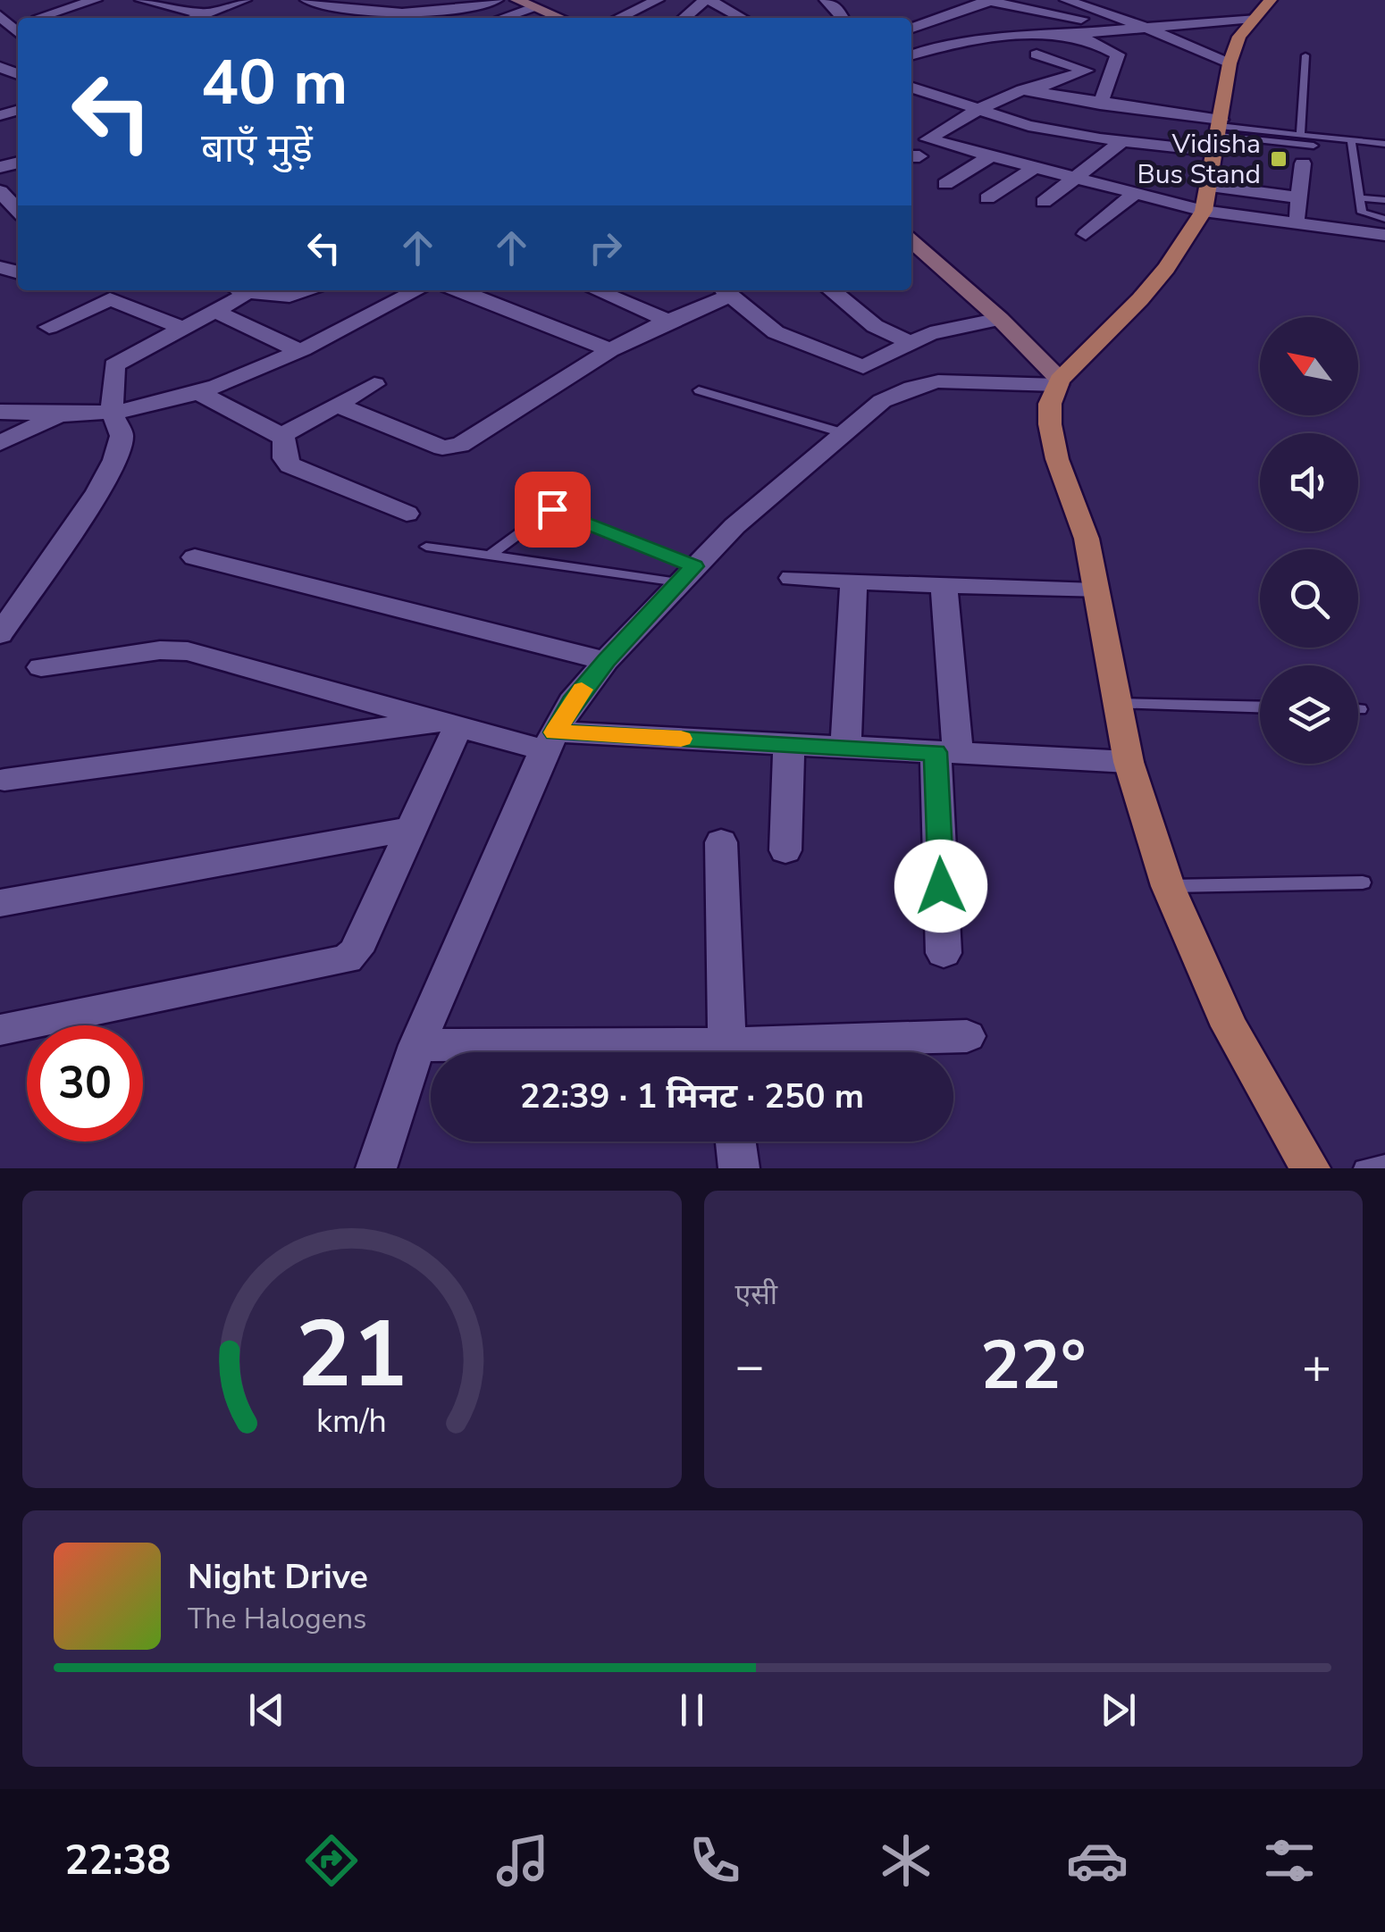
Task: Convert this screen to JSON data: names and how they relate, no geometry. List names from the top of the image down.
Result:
{
  "places": {
    "transit": ["Vidisha Bus Stand"]
  },
  "north": "top left",
  "page": {
    "turn": ["40 m", "बाएँ मुड़ें"],
    "limit": "30",
    "trip": "22:39 · 1 मिनट · 250 m",
    "tile": "एसी",
    "heat": ["−", "22°", "+"],
    "song": ["Night Drive", "The Halogens"],
    "tabs": "22:38",
    "gauge": ["21", "km/h"]
  }
}
